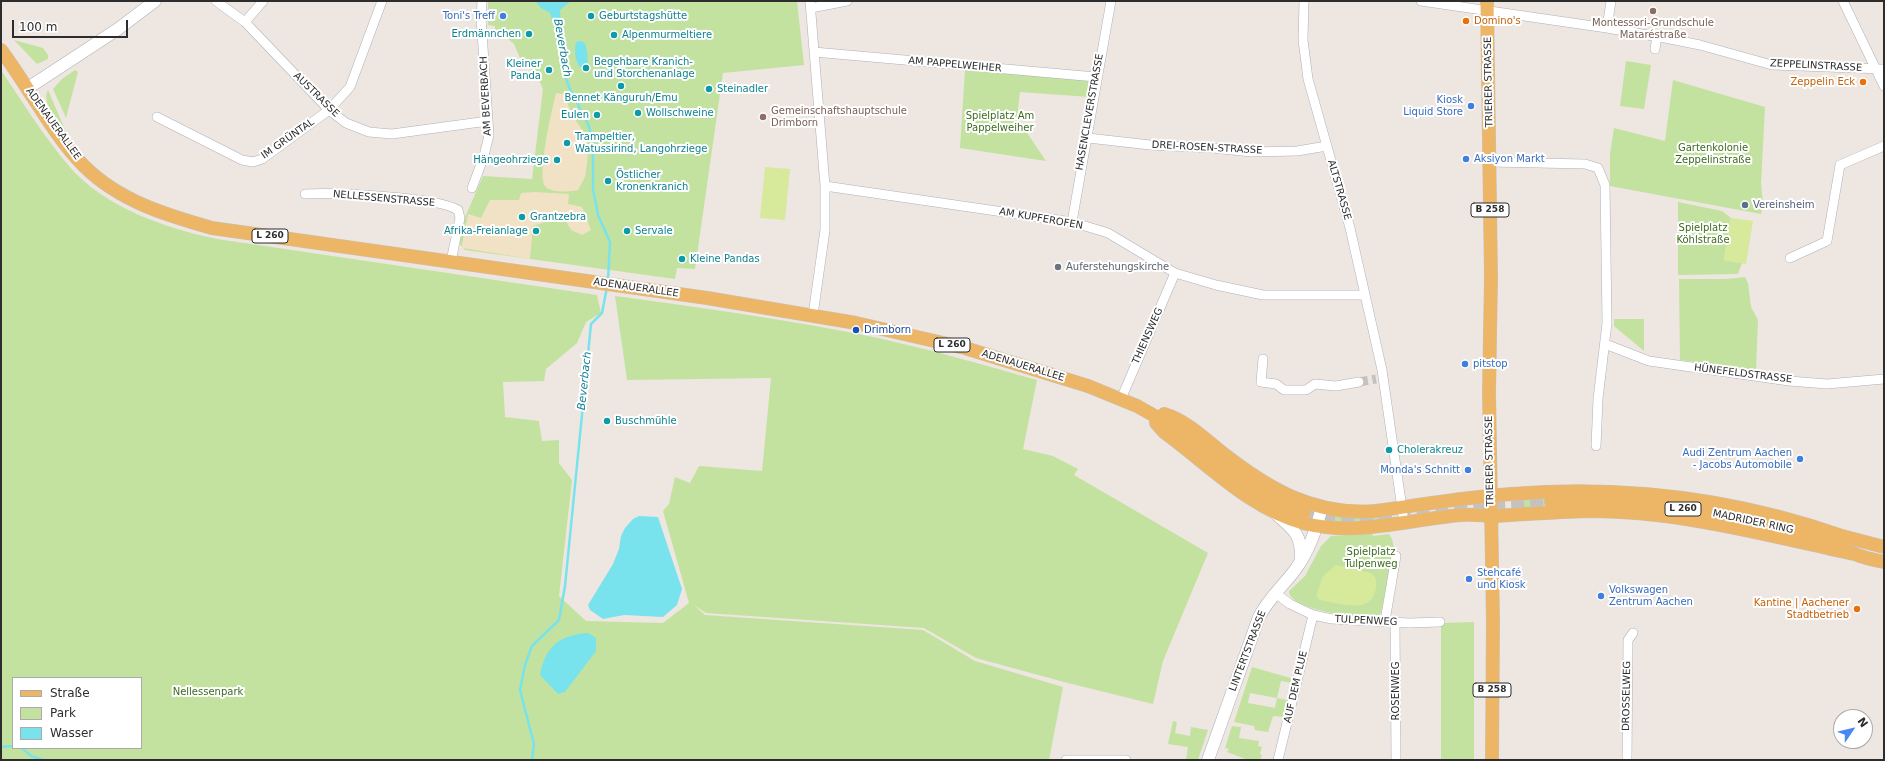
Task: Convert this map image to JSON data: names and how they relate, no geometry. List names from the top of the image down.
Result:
{
  "streets": {
    "main road": [
      "TRIERER STRASSE",
      "ADENAUERALLEE",
      "B 258",
      "L 260",
      "MADRIDER RING",
      "LINTERTSTRASSE"
    ],
    "street": [
      "AM PAPPELWEIHER",
      "ZEPPELINSTRASSE",
      "AUSTRASSE",
      "AM BEVERBACH",
      "HASENCLEVERSTRASSE",
      "IM GRÜNTAL",
      "DREI-ROSEN-STRASSE",
      "ALTSTRASSE",
      "NELLESSENSTRASSE",
      "AM KUPFEROFEN",
      "THIENSWEG",
      "HÜNEFELDSTRASSE",
      "TULPENWEG",
      "AUF DEM PLUE",
      "ROSENWEG",
      "DROSSELWEG"
    ]
  },
  "crossings": [
    ["AM PAPPELWEIHER", "HASENCLEVERSTRASSE"],
    ["ZEPPELINSTRASSE", "TRIERER STRASSE"],
    ["AUSTRASSE", "AM BEVERBACH"],
    ["AUSTRASSE", "IM GRÜNTAL"],
    ["HASENCLEVERSTRASSE", "DREI-ROSEN-STRASSE"],
    ["HASENCLEVERSTRASSE", "AM KUPFEROFEN"],
    ["ADENAUERALLEE", "NELLESSENSTRASSE"],
    ["ADENAUERALLEE", "THIENSWEG"],
    ["DREI-ROSEN-STRASSE", "ALTSTRASSE"],
    ["ALTSTRASSE", "AM KUPFEROFEN"],
    ["AM KUPFEROFEN", "THIENSWEG"],
    ["TULPENWEG", "LINTERTSTRASSE"],
    ["TULPENWEG", "AUF DEM PLUE"],
    ["TULPENWEG", "ROSENWEG"]
  ],
  "water": ["Beverbach"],
  "parks": [
    "Spielplatz Am Pappelweiher",
    "Gartenkolonie Zeppelinstraße",
    "Spielplatz Köhlstraße",
    "Spielplatz Tulpenweg",
    "Nellessenpark"
  ],
  "places": [
    "Montessori-Grundschule Mataréstraße",
    "Toni's Treff",
    "Geburtstagshütte",
    "Domino's",
    "Erdmännchen",
    "Alpenmurmeltiere",
    "Begehbare Kranich- und Storchenanlage",
    "Kleiner Panda",
    "Zeppelin Eck",
    "Bennet Känguruh/Emu",
    "Steinadler",
    "Kiosk Liquid Store",
    "Wollschweine",
    "Eulen",
    "Gemeinschaftshauptschule Drimborn",
    "Trampeltier, Watussirind, Langohrziege",
    "Aksiyon Markt",
    "Hängeohrziege",
    "Östlicher Kronenkranich",
    "Vereinsheim",
    "Grantzebra",
    "Afrika-Freianlage",
    "Servale",
    "Kleine Pandas",
    "Auferstehungskirche",
    "Drimborn",
    "pitstop",
    "Buschmühle",
    "Cholerakreuz",
    "Audi Zentrum Aachen - Jacobs Automobile",
    "Monda's Schnitt",
    "Stehcafé und Kiosk",
    "Volkswagen Zentrum Aachen",
    "Kantine | Aachener Stadtbetrieb"
  ],
  "legend": ["Straße", "Park", "Wasser"],
  "scale_bar": "100 m",
  "north": "top right"
}
